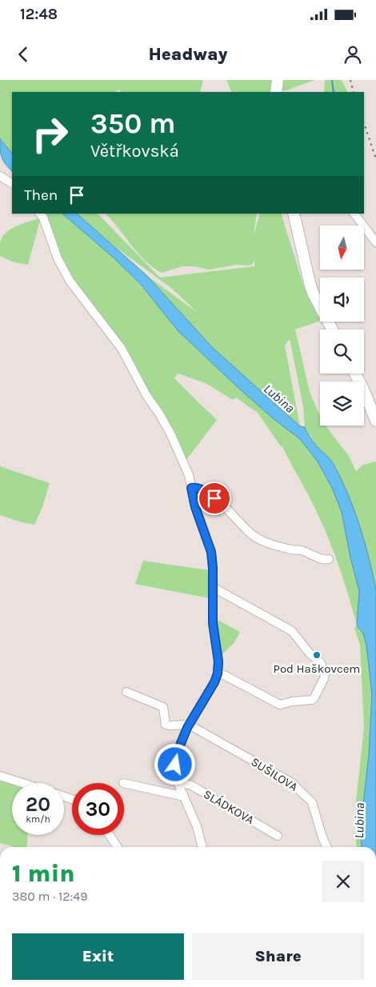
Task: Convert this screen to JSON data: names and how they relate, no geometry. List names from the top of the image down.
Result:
{
  "streets": {
    "street": ["SUŠILOVA", "SLÁDKOVA"]
  },
  "water": ["Lubina"],
  "places": ["Pod Haškovcem"],
  "north": "bottom",
  "page": {
    "status": "12:48",
    "header": "Headway",
    "turn": ["350 m", "Větřkovská"],
    "then": "Then",
    "speed": "20 km/h",
    "limit": "30",
    "heading": ["1 min", "380 m · 12:49"],
    "buttons": ["Exit", "Share"]
  }
}
